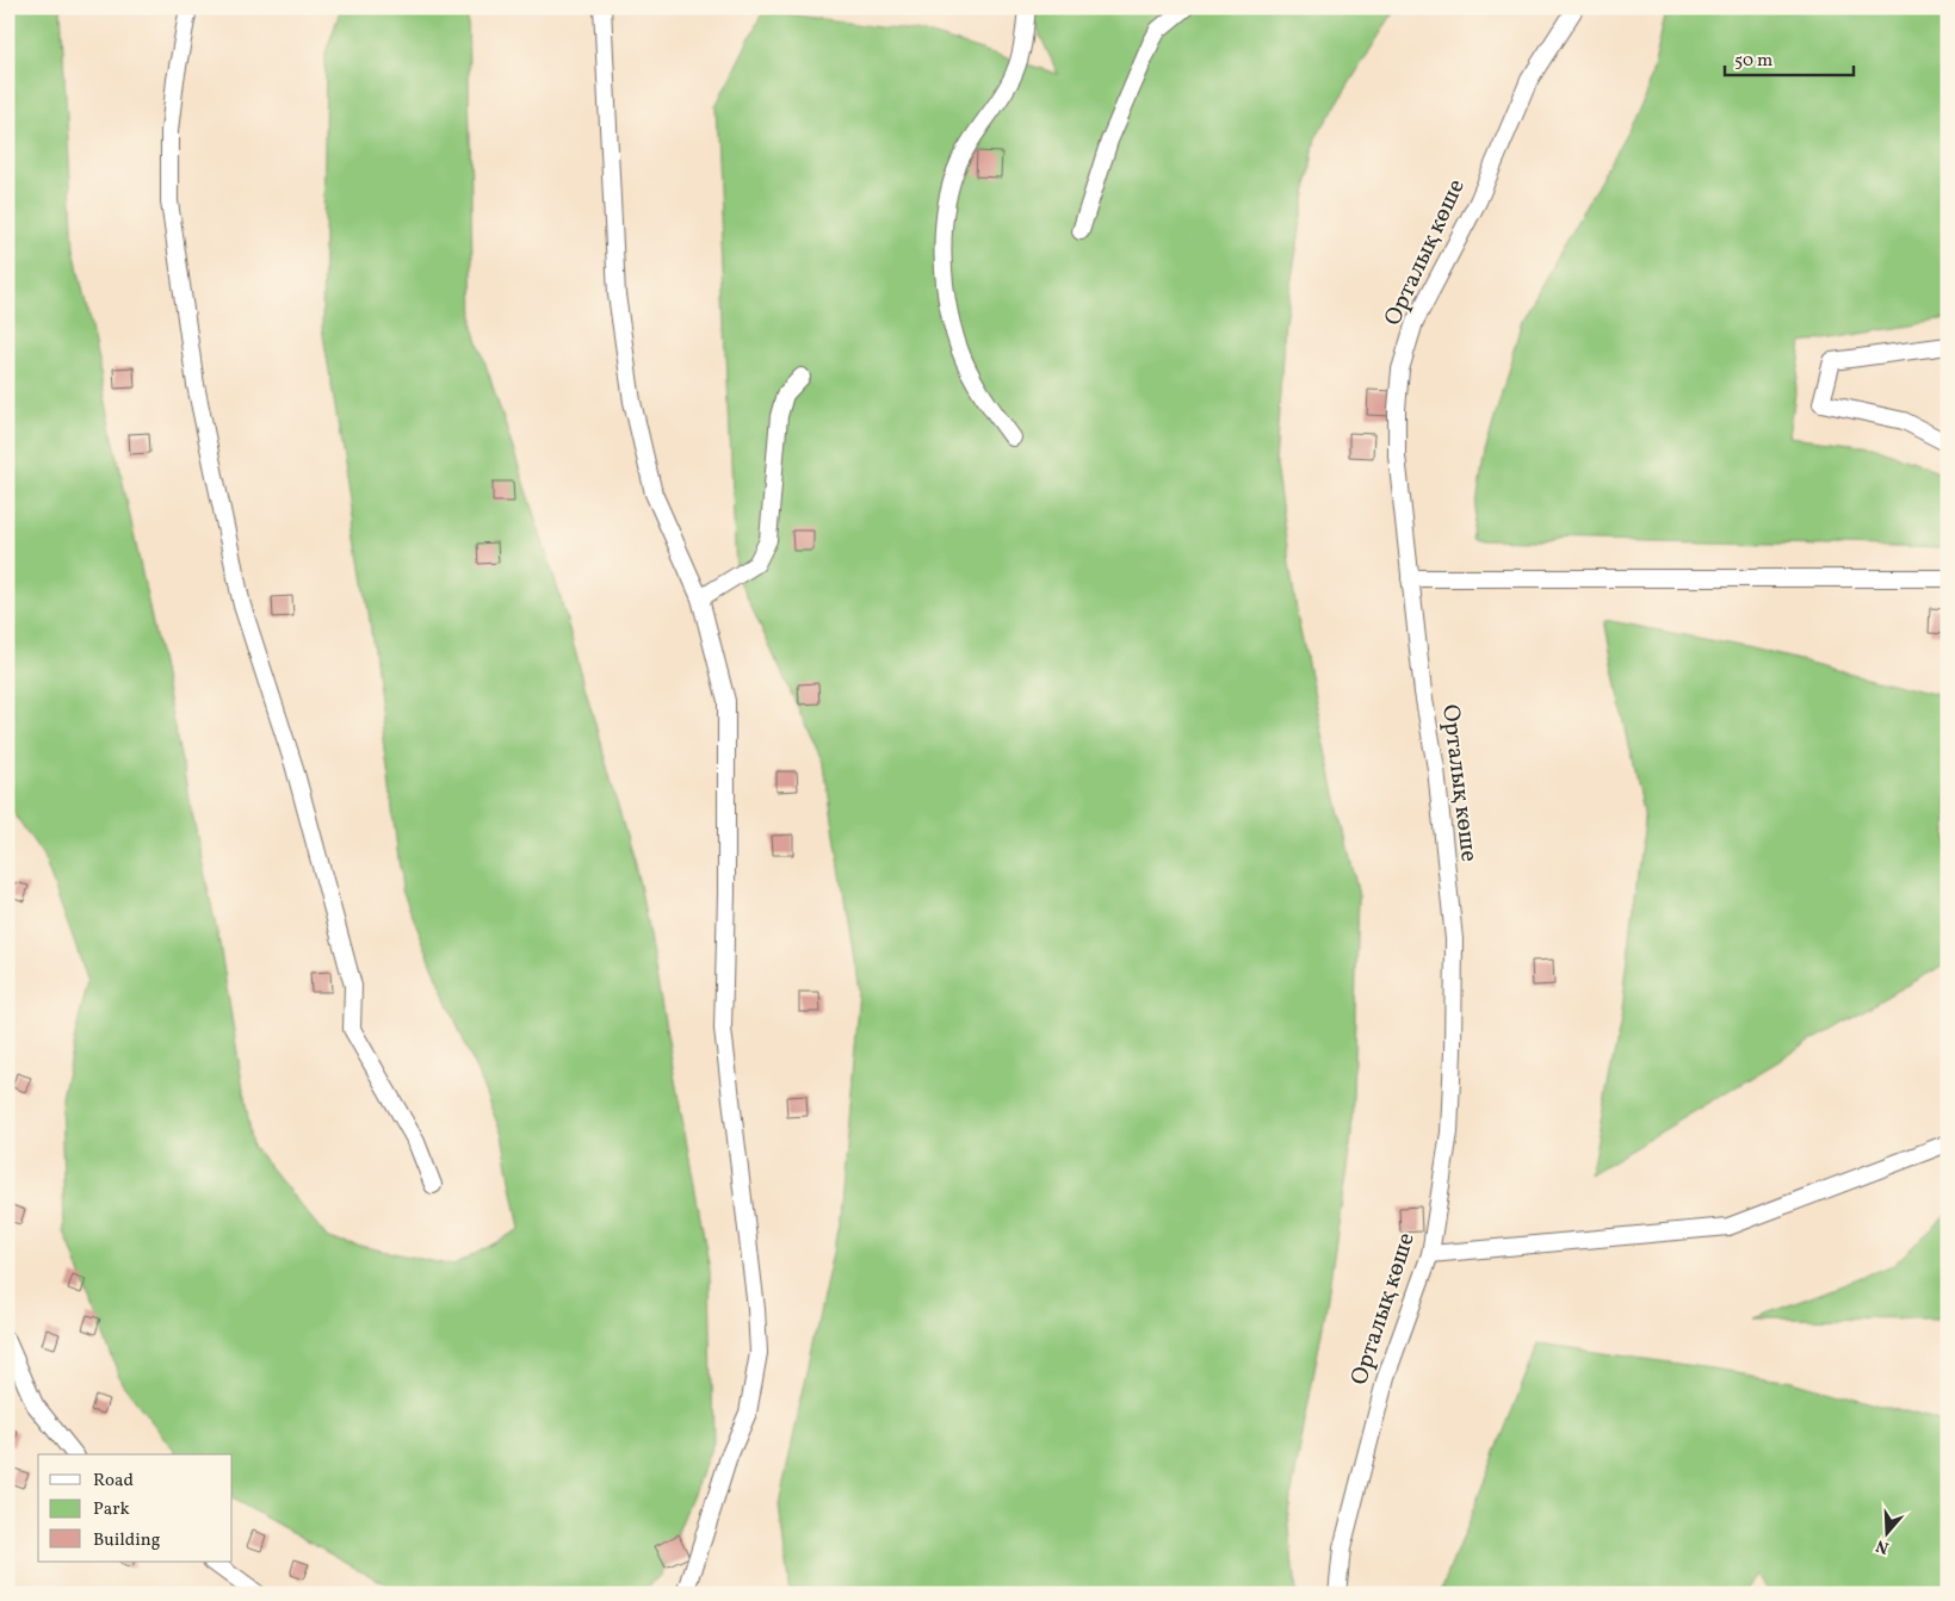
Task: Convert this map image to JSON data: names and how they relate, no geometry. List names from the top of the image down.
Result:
{
  "streets": {
    "street": ["Орталық көше"]
  },
  "legend": ["Road", "Park", "Building"],
  "scale_bar": "50 m",
  "north": "bottom"
}
